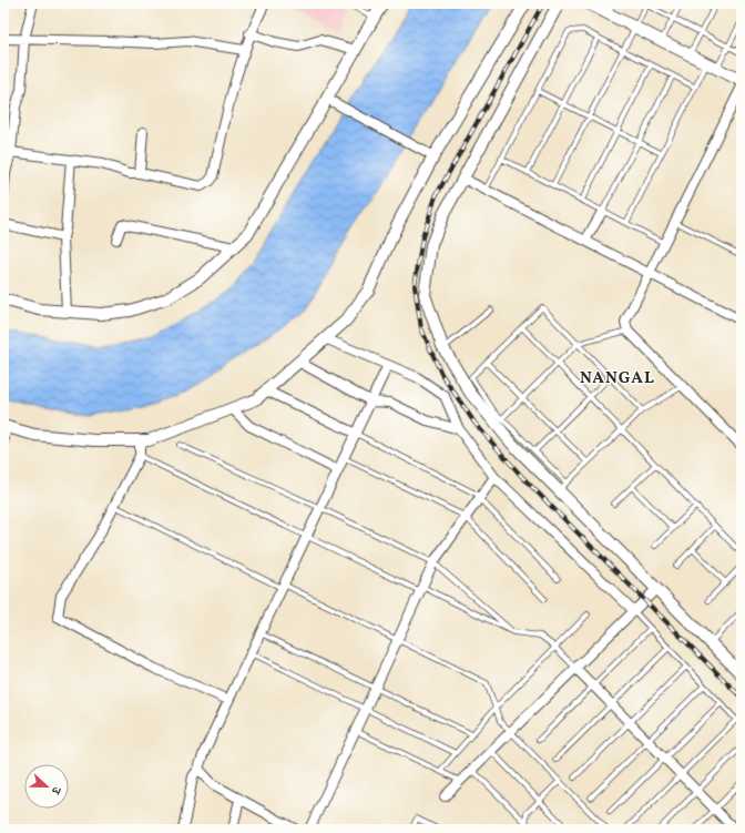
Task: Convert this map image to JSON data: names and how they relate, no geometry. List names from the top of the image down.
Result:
{
  "districts": ["NANGAL"],
  "north": "right"
}
